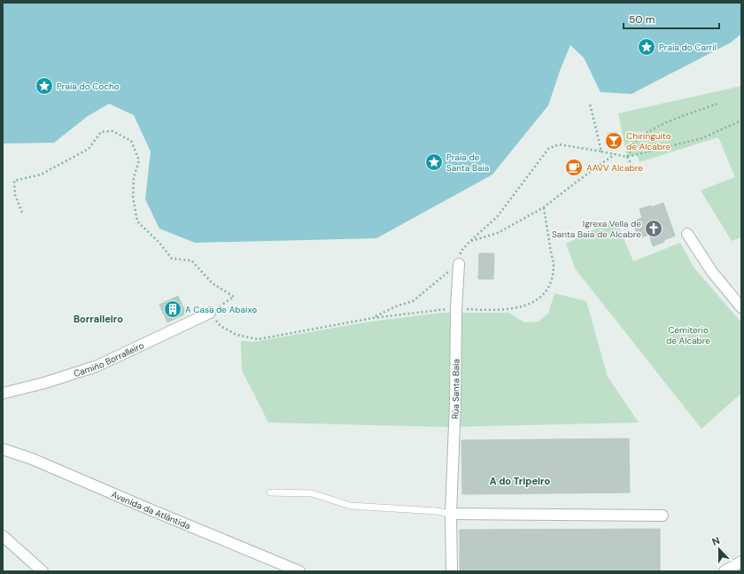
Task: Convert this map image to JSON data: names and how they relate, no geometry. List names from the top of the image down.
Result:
{
  "streets": {
    "street": ["Camiño Borralleiro", "Rúa Santa Baia", "Avenida da Atlántida"]
  },
  "districts": ["Borralleiro", "A do Tripeiro"],
  "parks": ["Cemiterio de Alcabre"],
  "places": {
    "place": ["Praia do Carril", "Praia do Cocho", "Praia de Santa Baia"],
    "bar": ["Chiringuito de Alcabre"],
    "cafe": ["AAVV Alcabre"],
    "church": ["Igrexa Vella de Santa Baia de Alcabre"],
    "building": ["A Casa de Abaixo"]
  },
  "scale_bar": "50 m",
  "north": "top"
}
